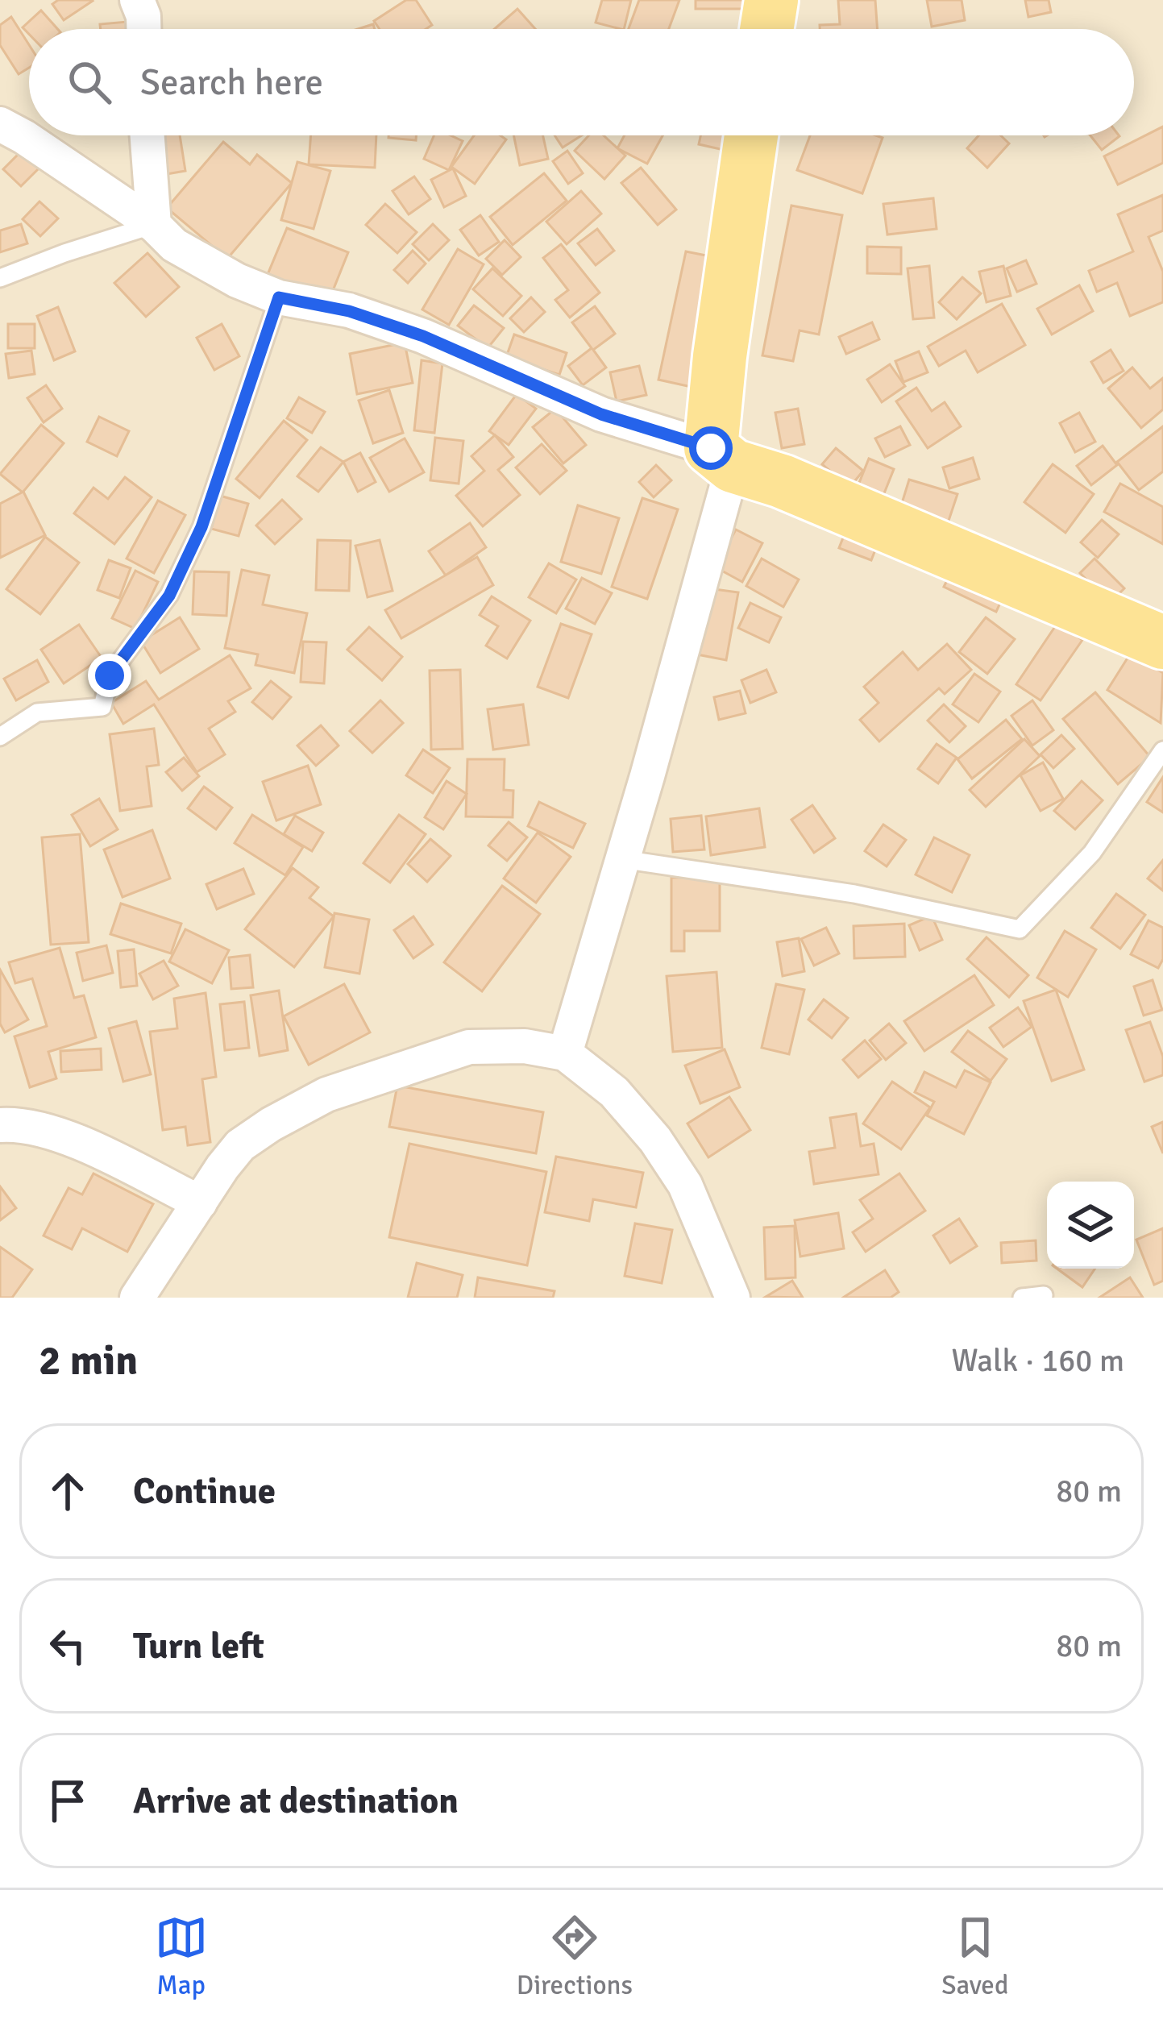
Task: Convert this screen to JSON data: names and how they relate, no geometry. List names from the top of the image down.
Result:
{
  "page": {
    "search": "Search here",
    "heading": ["2 min", "Walk · 160 m"],
    "list": [
      ["Continue", "80 m"],
      ["Turn left", "80 m"],
      "Arrive at destination"
    ],
    "nav": ["Map", "Directions", "Saved"]
  }
}
